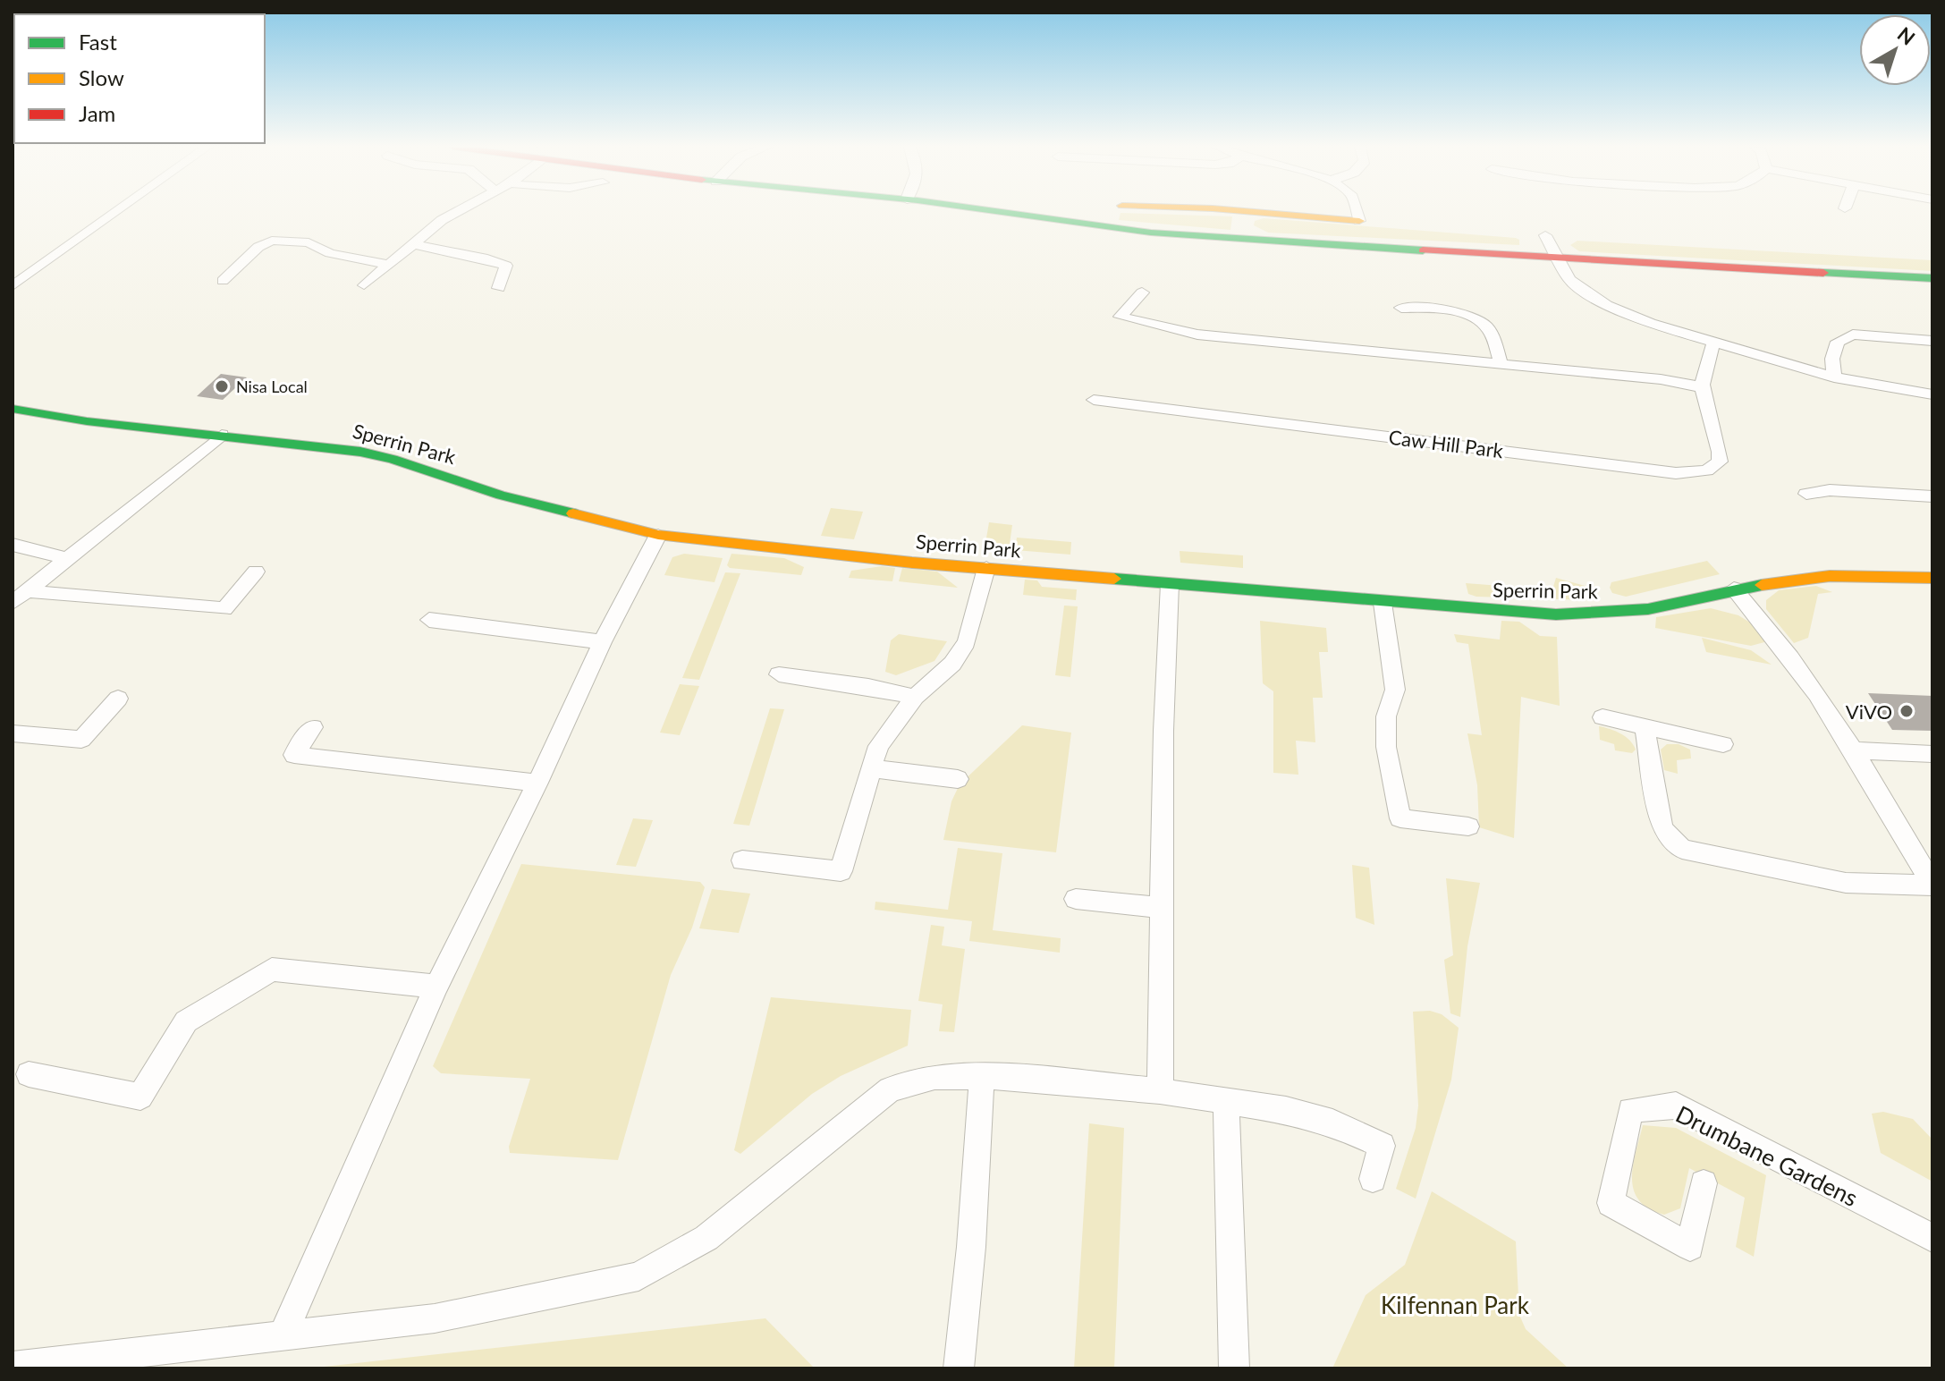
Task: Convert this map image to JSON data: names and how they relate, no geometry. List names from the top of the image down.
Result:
{
  "streets": {
    "main road": ["Sperrin Park"],
    "street": ["Caw Hill Park", "Drumbane Gardens"]
  },
  "parks": ["Kilfennan Park"],
  "places": ["Nisa Local", "ViVO"],
  "legend": ["Fast", "Slow", "Jam"],
  "north": "top right"
}
